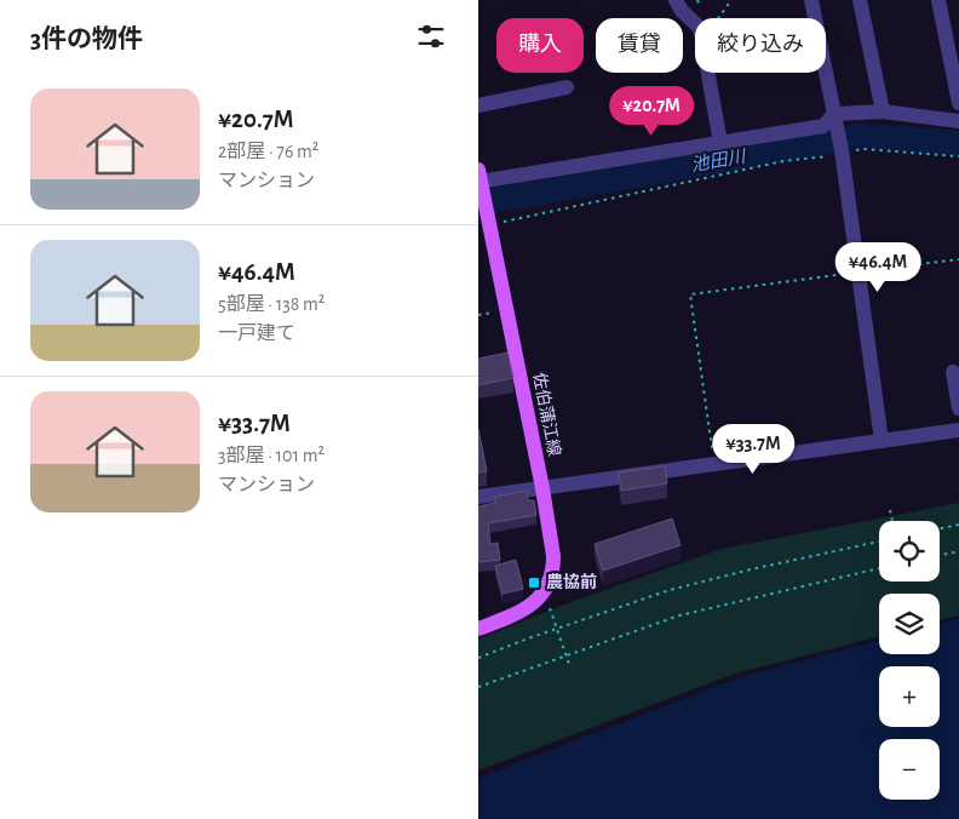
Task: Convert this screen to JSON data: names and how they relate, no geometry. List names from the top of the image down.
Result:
{
  "streets": {
    "main road": ["佐伯蒲江線"]
  },
  "water": ["池田川"],
  "places": {
    "transit": ["農協前"]
  },
  "page": {
    "heading": "3件の物件",
    "chip": ["購入", "賃貸", "絞り込み"],
    "list": [
      {
        "name": "¥20.7M",
        "note": "2部屋 · 76 m² · マンション"
      },
      {
        "name": "¥46.4M",
        "note": "5部屋 · 138 m² · 一戸建て"
      },
      {
        "name": "¥33.7M",
        "note": "3部屋 · 101 m² · マンション"
      }
    ],
    "price": ["¥20.7M", "¥46.4M", "¥33.7M"],
    "map_buttons": ["+", "−"]
  }
}
